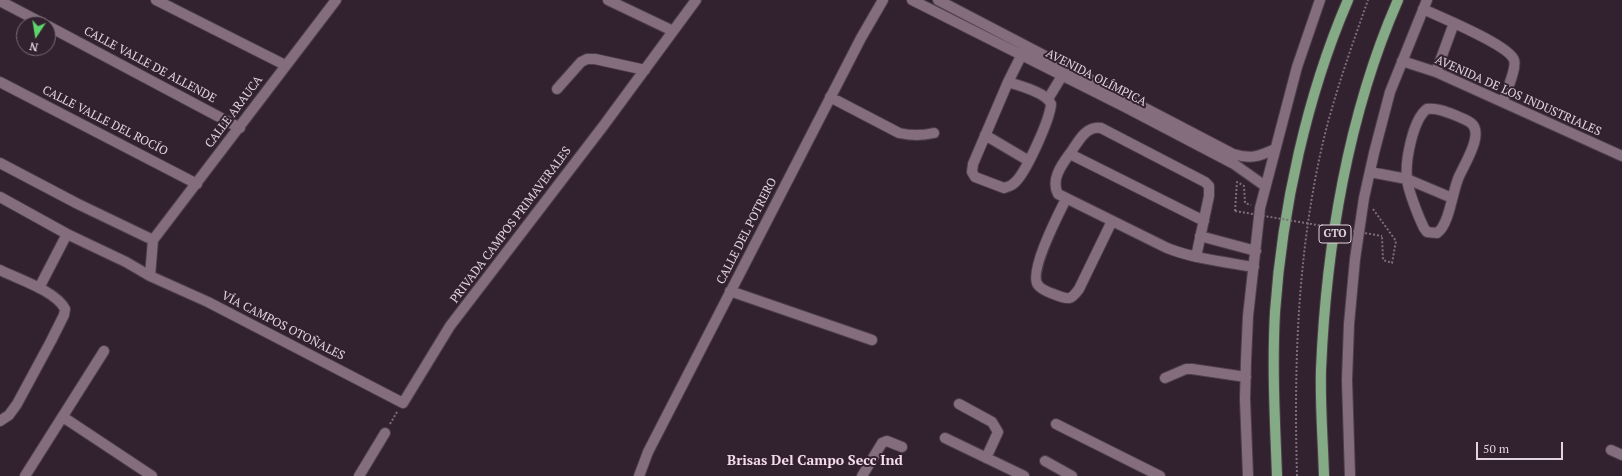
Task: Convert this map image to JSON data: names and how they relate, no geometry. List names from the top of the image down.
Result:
{
  "streets": {
    "main road": ["GTO"],
    "street": [
      "CALLE VALLE DE ALLENDE",
      "AVENIDA OLÍMPICA",
      "AVENIDA DE LOS INDUSTRIALES",
      "CALLE ARAUCA",
      "CALLE VALLE DEL ROCÍO",
      "PRIVADA CAMPOS PRIMAVERALES",
      "CALLE DEL POTRERO",
      "VÍA CAMPOS OTOÑALES"
    ]
  },
  "crossings": [
    ["CALLE VALLE DE ALLENDE", "CALLE ARAUCA"],
    ["CALLE ARAUCA", "CALLE VALLE DEL ROCÍO"],
    ["PRIVADA CAMPOS PRIMAVERALES", "VÍA CAMPOS OTOÑALES"]
  ],
  "districts": ["Brisas Del Campo Secc Ind"],
  "scale_bar": "50 m",
  "north": "bottom"
}
